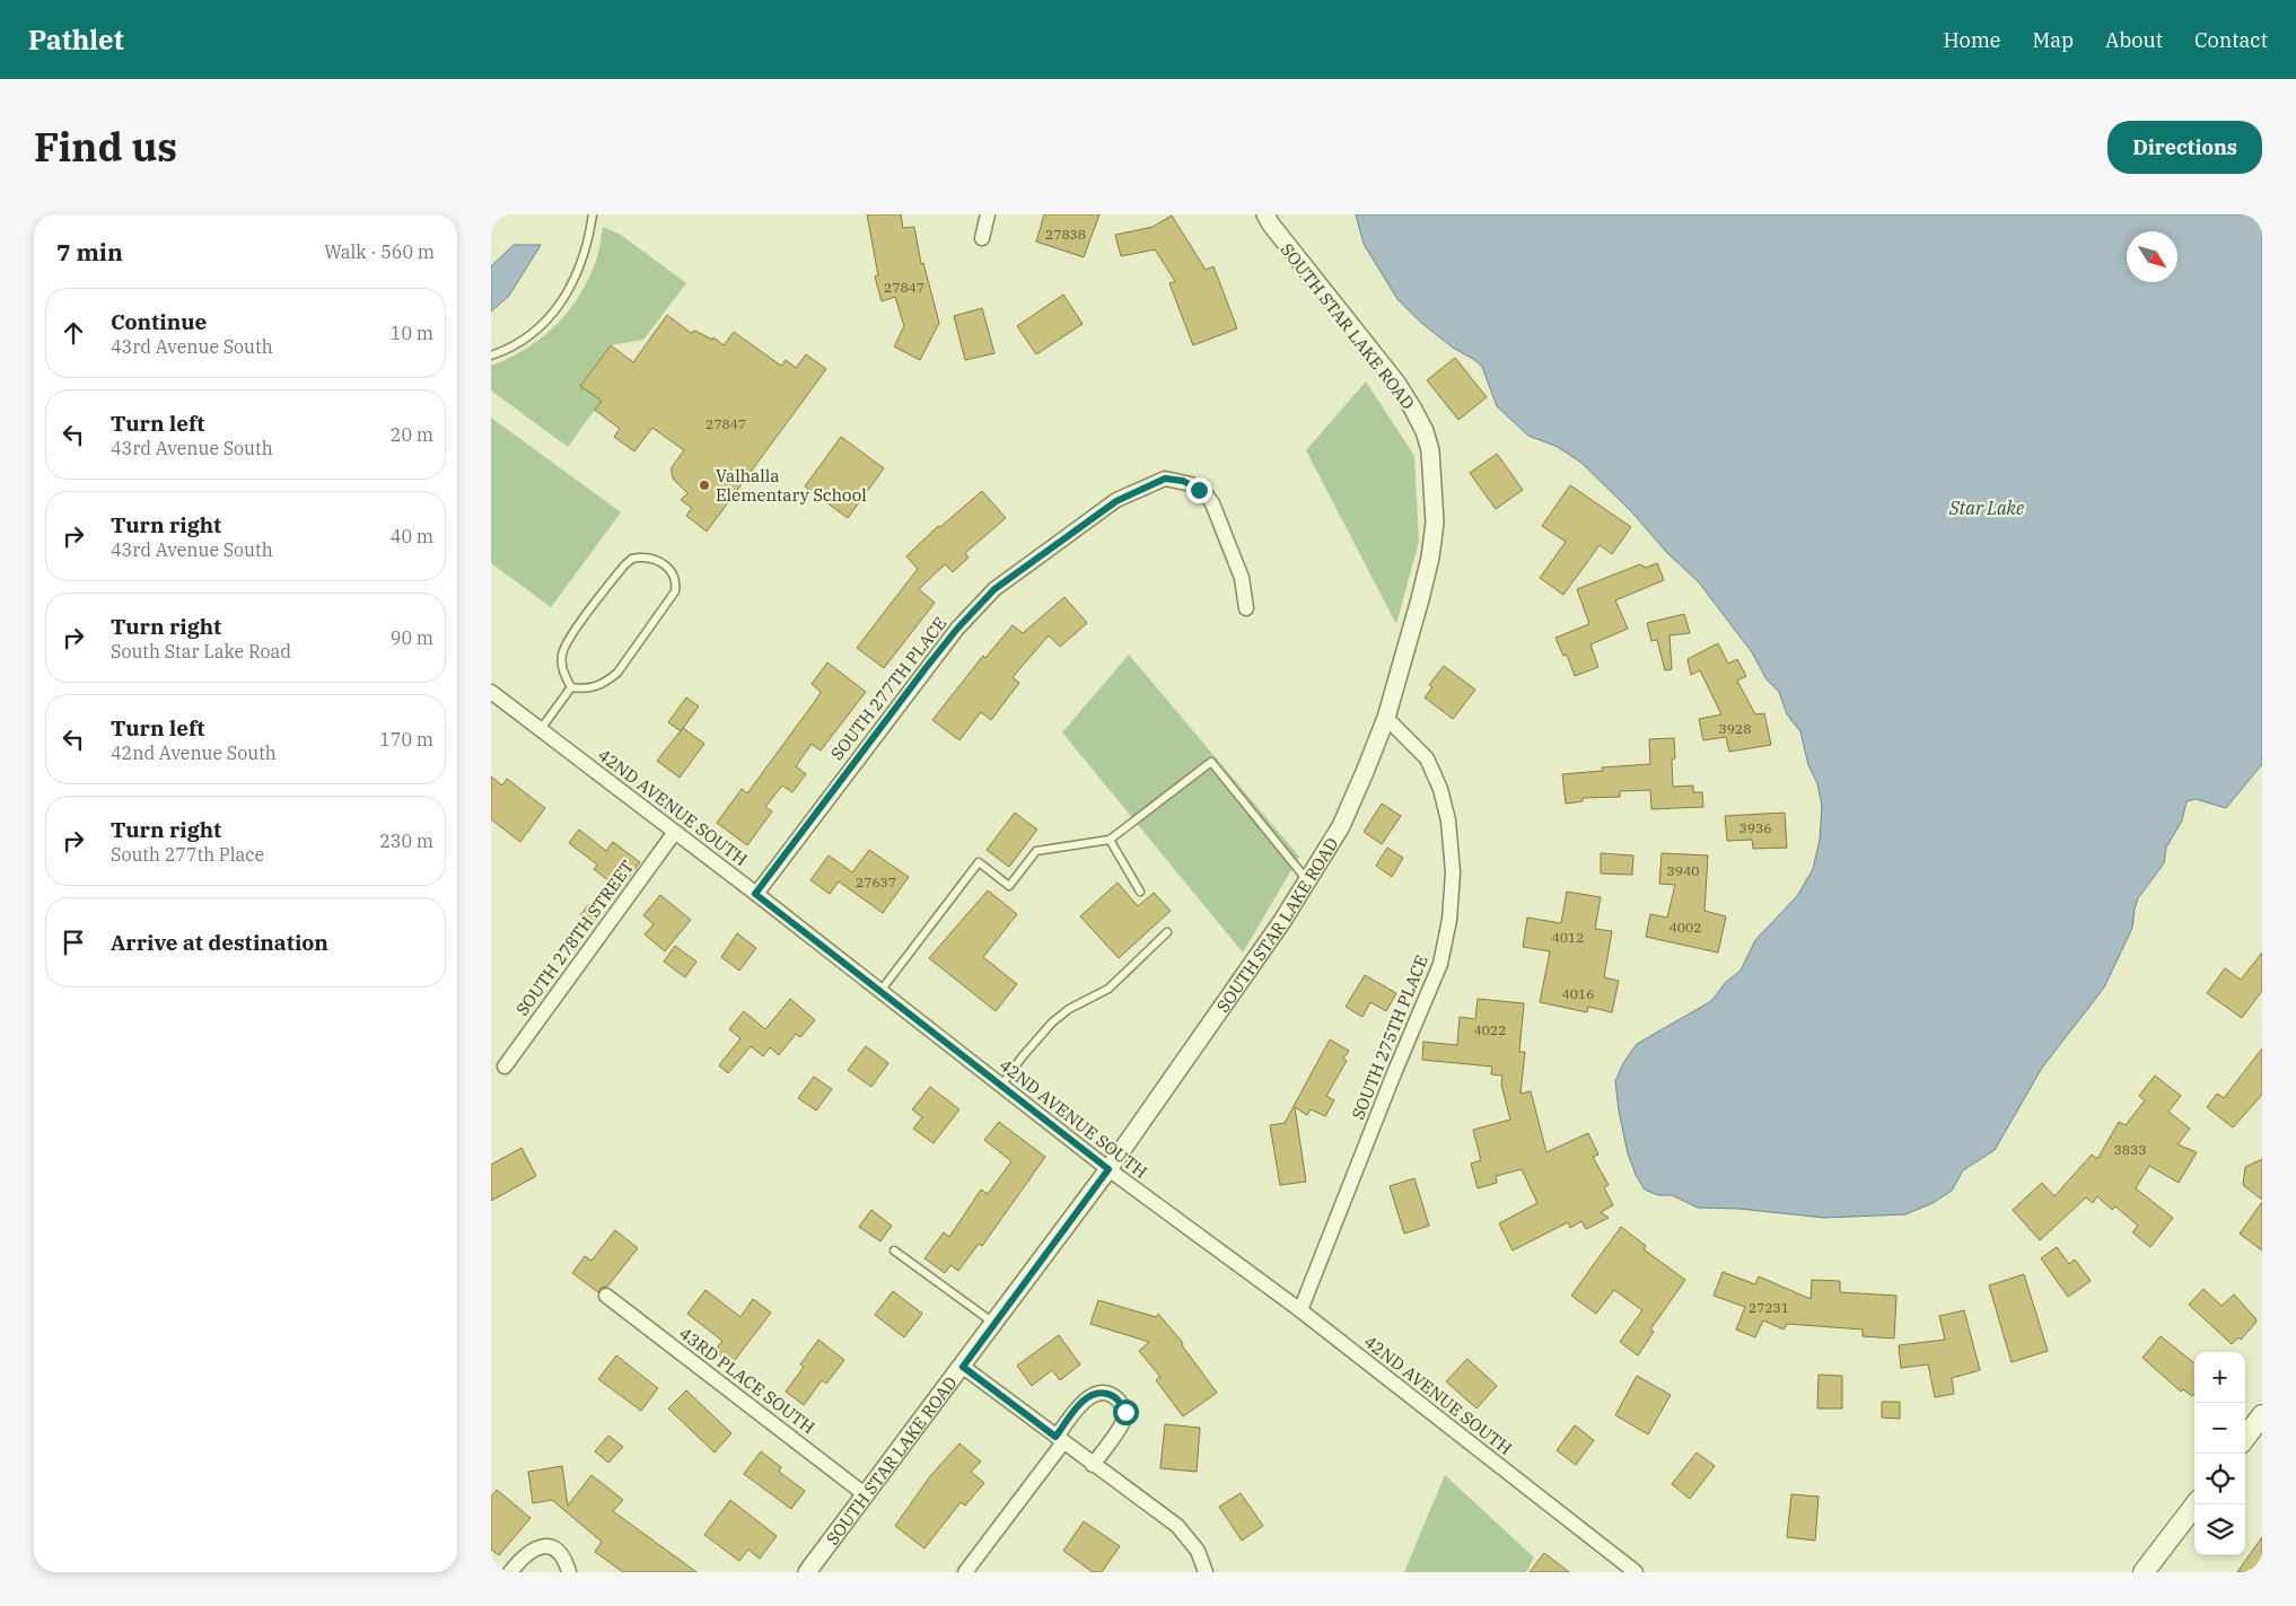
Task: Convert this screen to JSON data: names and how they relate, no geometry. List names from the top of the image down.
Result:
{
  "streets": {
    "street": [
      "SOUTH STAR LAKE ROAD",
      "SOUTH 277TH PLACE",
      "42ND AVENUE SOUTH",
      "SOUTH 278TH STREET",
      "SOUTH 275TH PLACE",
      "43RD PLACE SOUTH"
    ]
  },
  "crossings": [
    ["SOUTH STAR LAKE ROAD", "42ND AVENUE SOUTH"],
    ["SOUTH STAR LAKE ROAD", "SOUTH 275TH PLACE"],
    ["SOUTH STAR LAKE ROAD", "43RD PLACE SOUTH"],
    ["SOUTH 277TH PLACE", "42ND AVENUE SOUTH"],
    ["42ND AVENUE SOUTH", "SOUTH 278TH STREET"],
    ["42ND AVENUE SOUTH", "SOUTH 275TH PLACE"]
  ],
  "water": ["Star Lake"],
  "places": ["Valhalla Elementary School"],
  "house_numbers": [
    "27838",
    "27847",
    "27847",
    "3928",
    "3936",
    "3940",
    "27637",
    "4002",
    "4012",
    "4016",
    "4022",
    "3833",
    "27231"
  ],
  "north": "bottom right",
  "page": {
    "header": "Pathlet",
    "nav": [
      "Home",
      "Map",
      "About",
      "Contact"
    ],
    "title": "Find us",
    "buttons": "Directions",
    "heading": ["7 min", "Walk · 560 m"],
    "list": [
      ["Continue", "43rd Avenue South", "10 m"],
      ["Turn left", "43rd Avenue South", "20 m"],
      ["Turn right", "43rd Avenue South", "40 m"],
      ["Turn right", "South Star Lake Road", "90 m"],
      ["Turn left", "42nd Avenue South", "170 m"],
      ["Turn right", "South 277th Place", "230 m"],
      "Arrive at destination"
    ],
    "map_buttons": ["+", "−"]
  }
}
